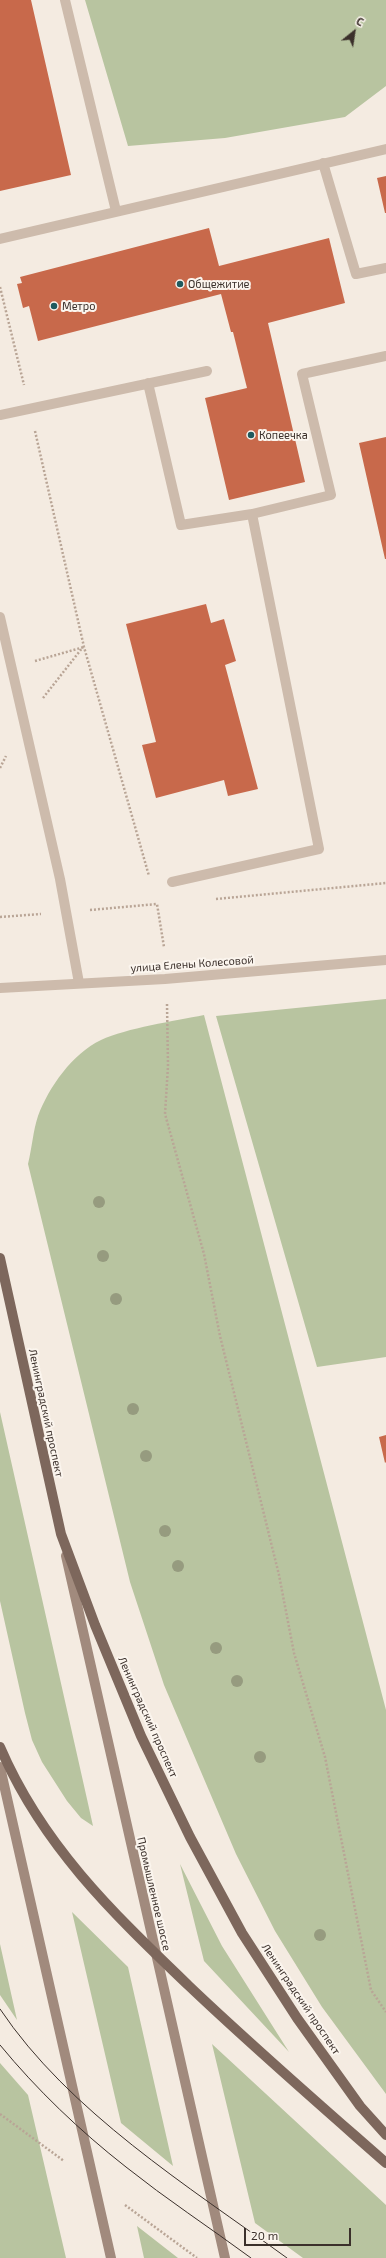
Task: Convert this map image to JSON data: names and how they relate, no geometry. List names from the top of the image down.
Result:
{
  "streets": {
    "main road": ["Ленинградский проспект", "Промышленное шоссе"],
    "street": ["улица Елены Колесовой"]
  },
  "crossings": [
    ["Ленинградский проспект", "Промышленное шоссе"]
  ],
  "places": ["Общежитие", "Метро", "Копеечка"],
  "scale_bar": "20 m",
  "north": "top right"
}
